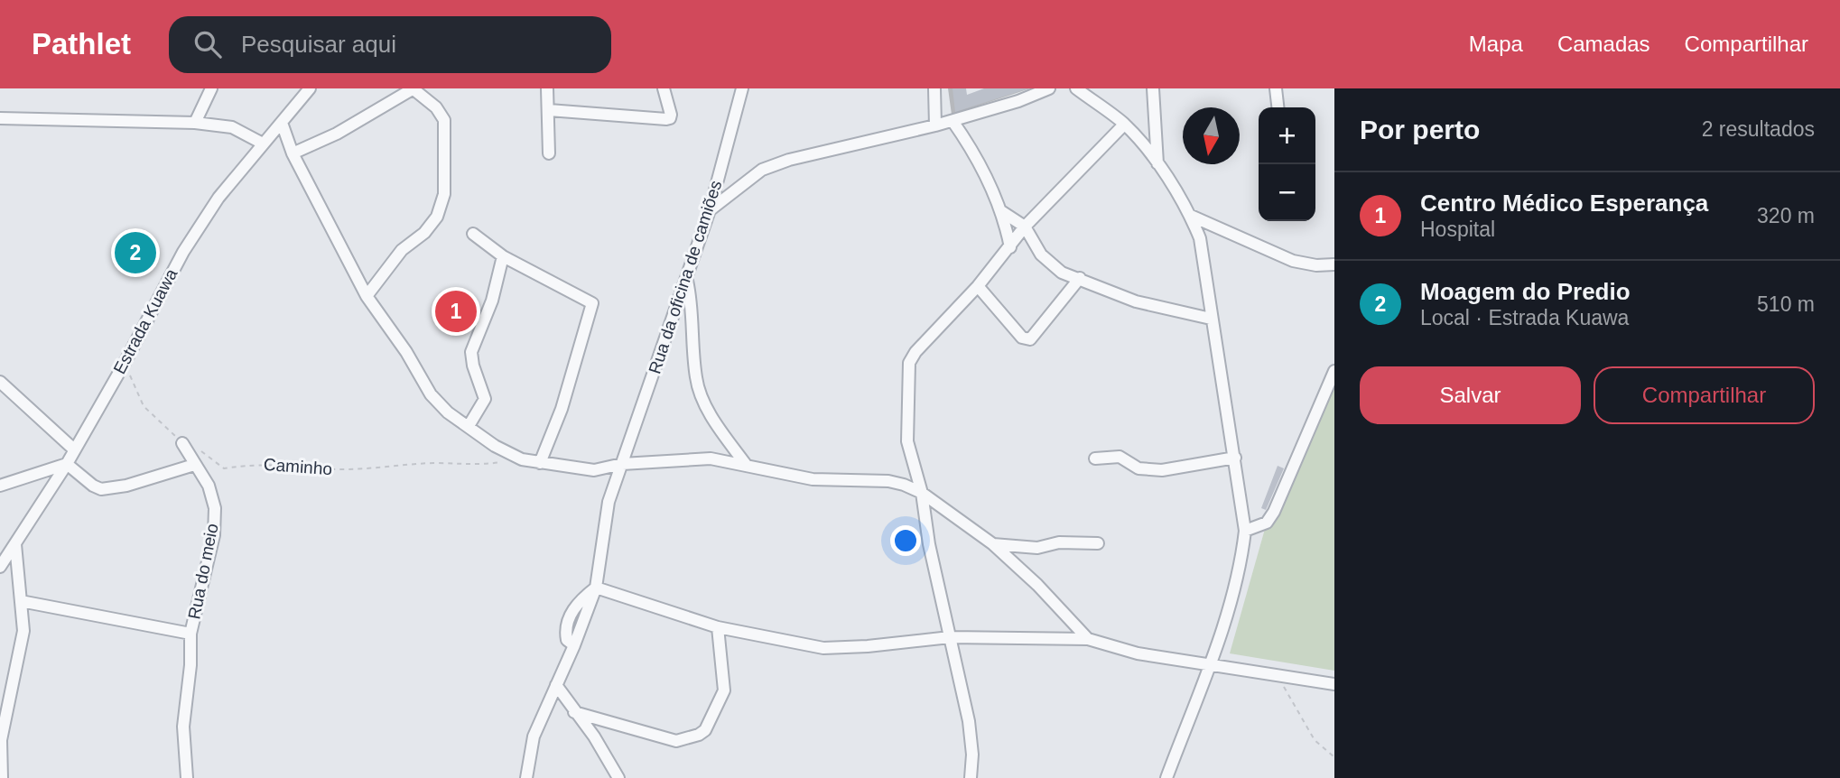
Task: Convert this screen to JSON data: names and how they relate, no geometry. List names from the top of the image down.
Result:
{
  "streets": {
    "street": ["Rua da oficina de camiões", "Estrada Kuawa", "Rua do meio"],
    "path": ["Caminho"]
  },
  "north": "bottom",
  "page": {
    "header": "Pathlet",
    "search": "Pesquisar aqui",
    "nav": ["Mapa", "Camadas", "Compartilhar"],
    "heading": ["Por perto", "2 resultados"],
    "map_buttons": ["+", "−"],
    "list": [
      {
        "mark": "1",
        "name": "Centro Médico Esperança",
        "note": "Hospital",
        "value": "320 m"
      },
      {
        "mark": "2",
        "name": "Moagem do Predio",
        "note": "Local · Estrada Kuawa",
        "value": "510 m"
      }
    ],
    "pins": ["2", "1"],
    "buttons": ["Salvar", "Compartilhar"]
  }
}
